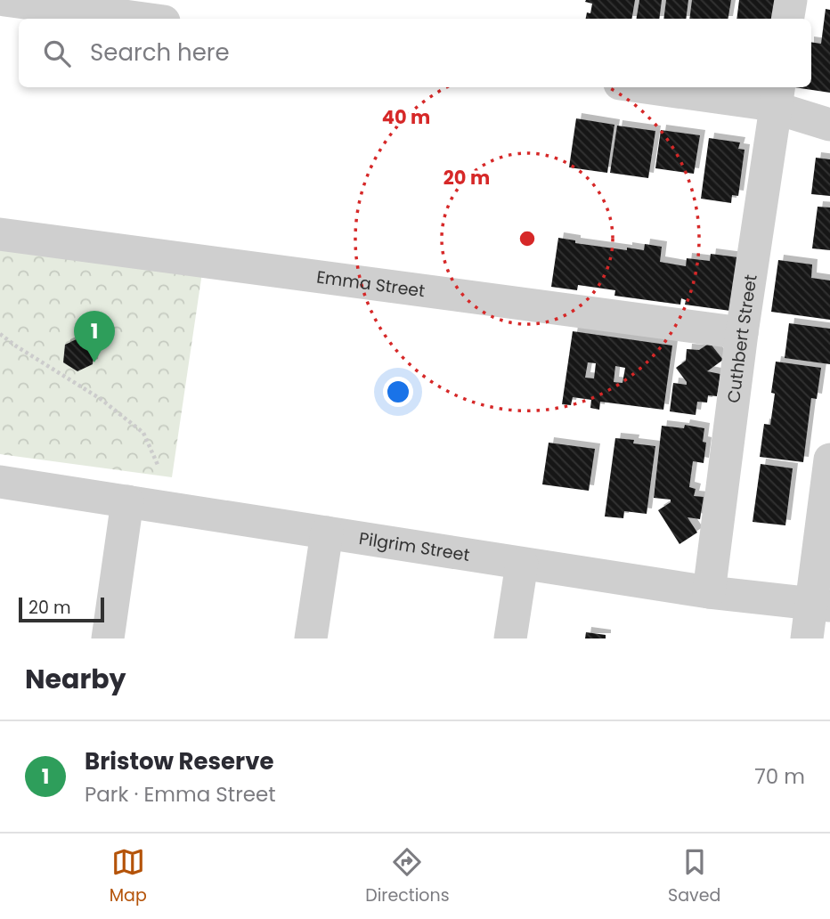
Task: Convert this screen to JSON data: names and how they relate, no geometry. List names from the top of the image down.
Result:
{
  "streets": {
    "street": ["Emma Street", "Cuthbert Street", "Pilgrim Street"]
  },
  "crossings": [
    ["Emma Street", "Cuthbert Street"],
    ["Cuthbert Street", "Pilgrim Street"]
  ],
  "scale_bar": "20 m",
  "page": {
    "search": "Search here",
    "pins": "1",
    "scale": "20 m",
    "heading": "Nearby",
    "list": [
      {
        "mark": "1",
        "name": "Bristow Reserve",
        "note": "Park · Emma Street",
        "value": "70 m"
      }
    ],
    "nav": ["Map", "Directions", "Saved"]
  },
  "rings": ["40 m", "20 m"]
}
